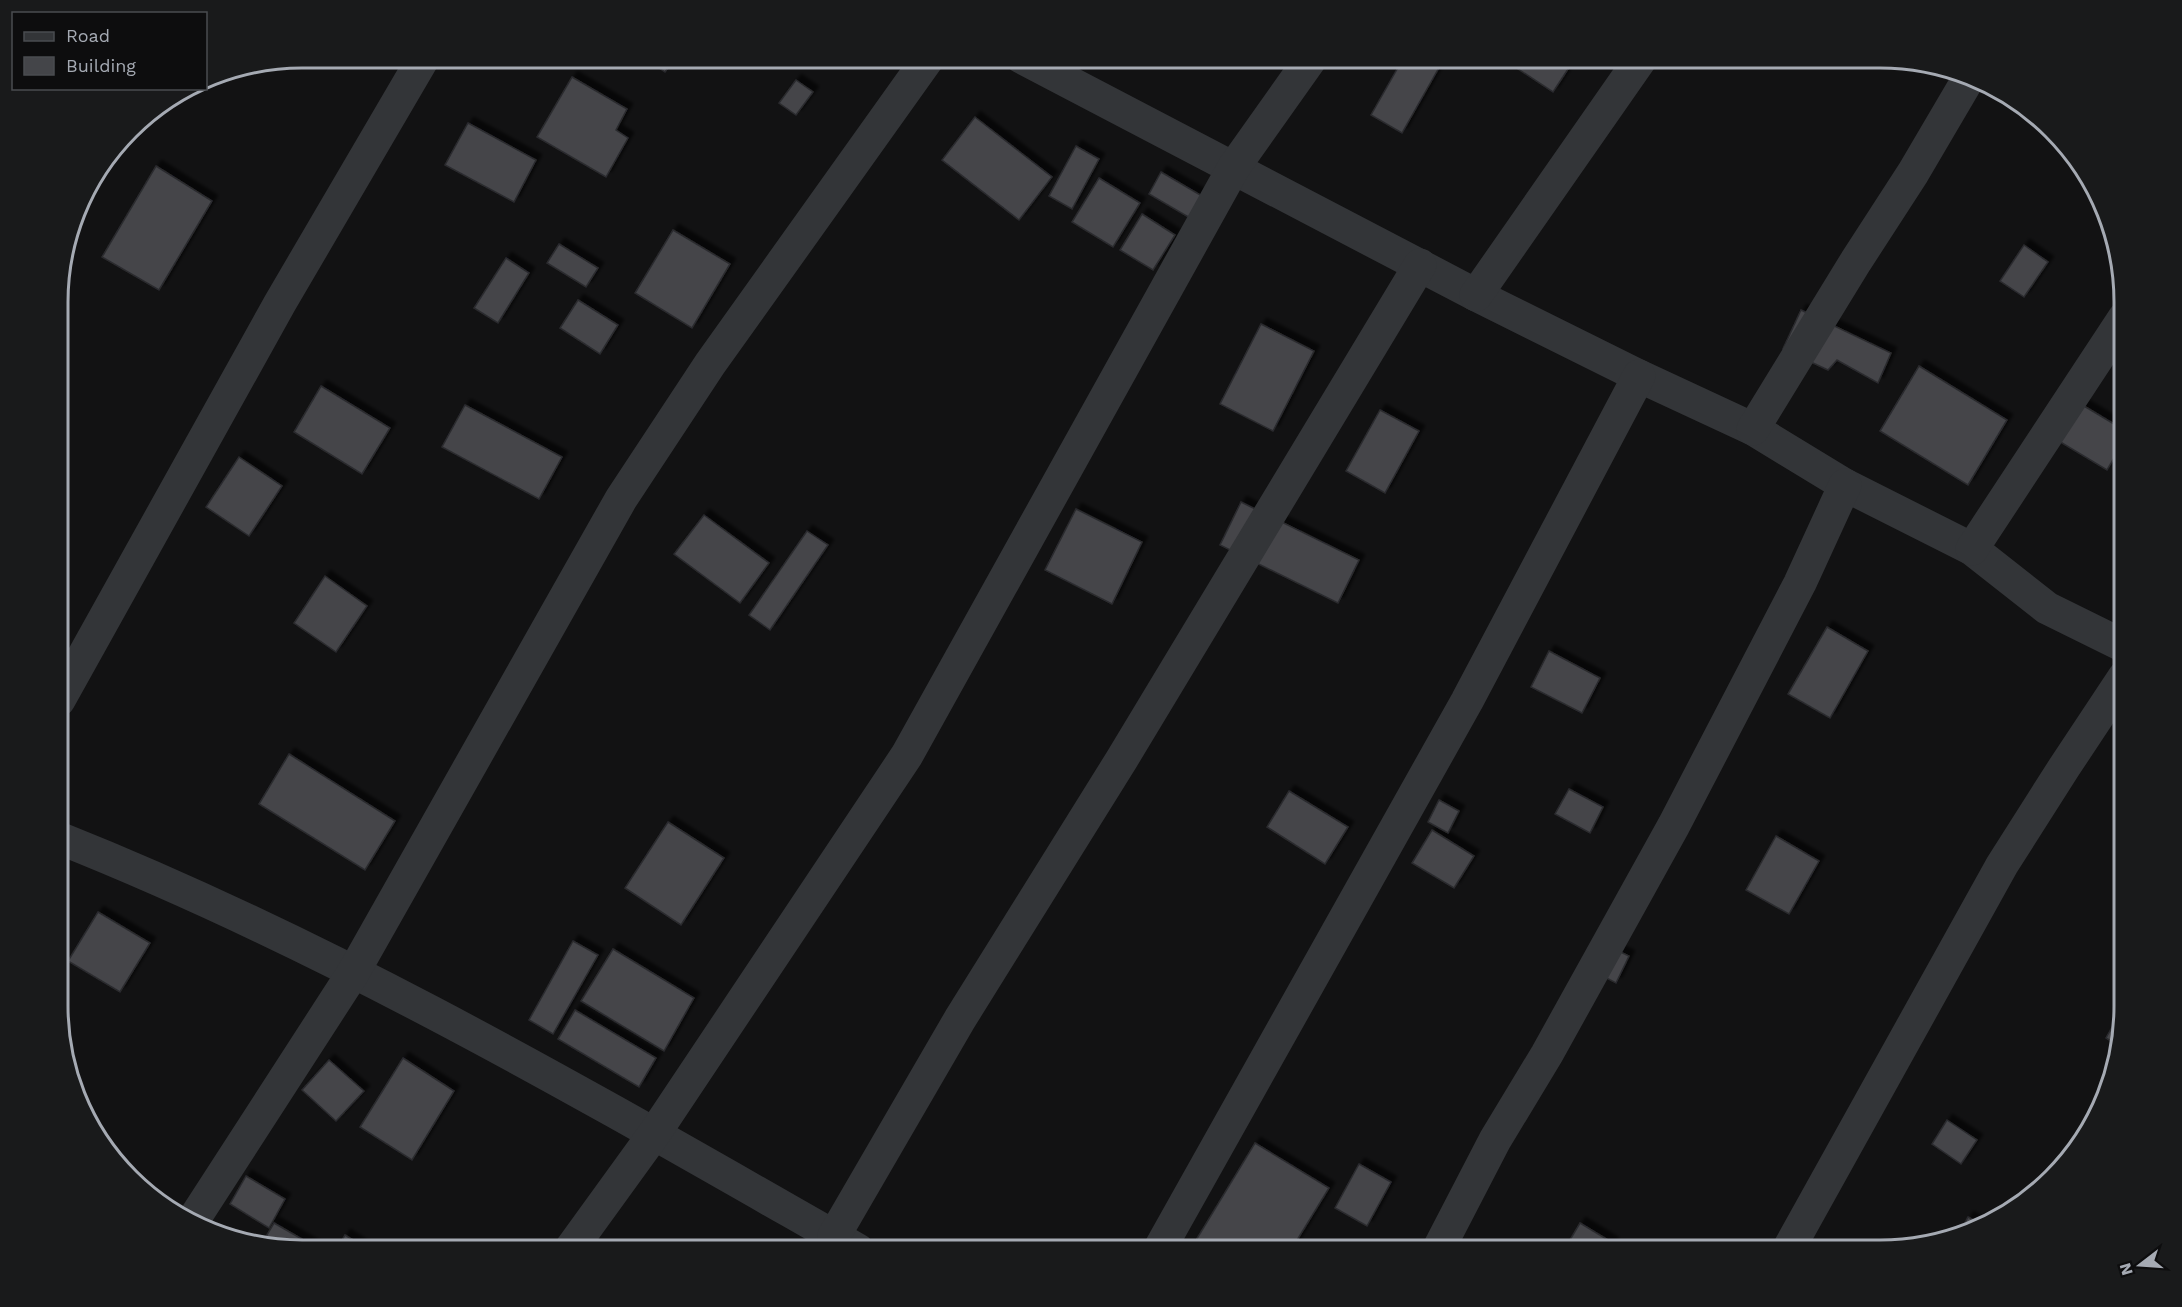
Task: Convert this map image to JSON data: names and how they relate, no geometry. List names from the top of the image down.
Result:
{
  "legend": ["Road", "Building"],
  "north": "left"
}
